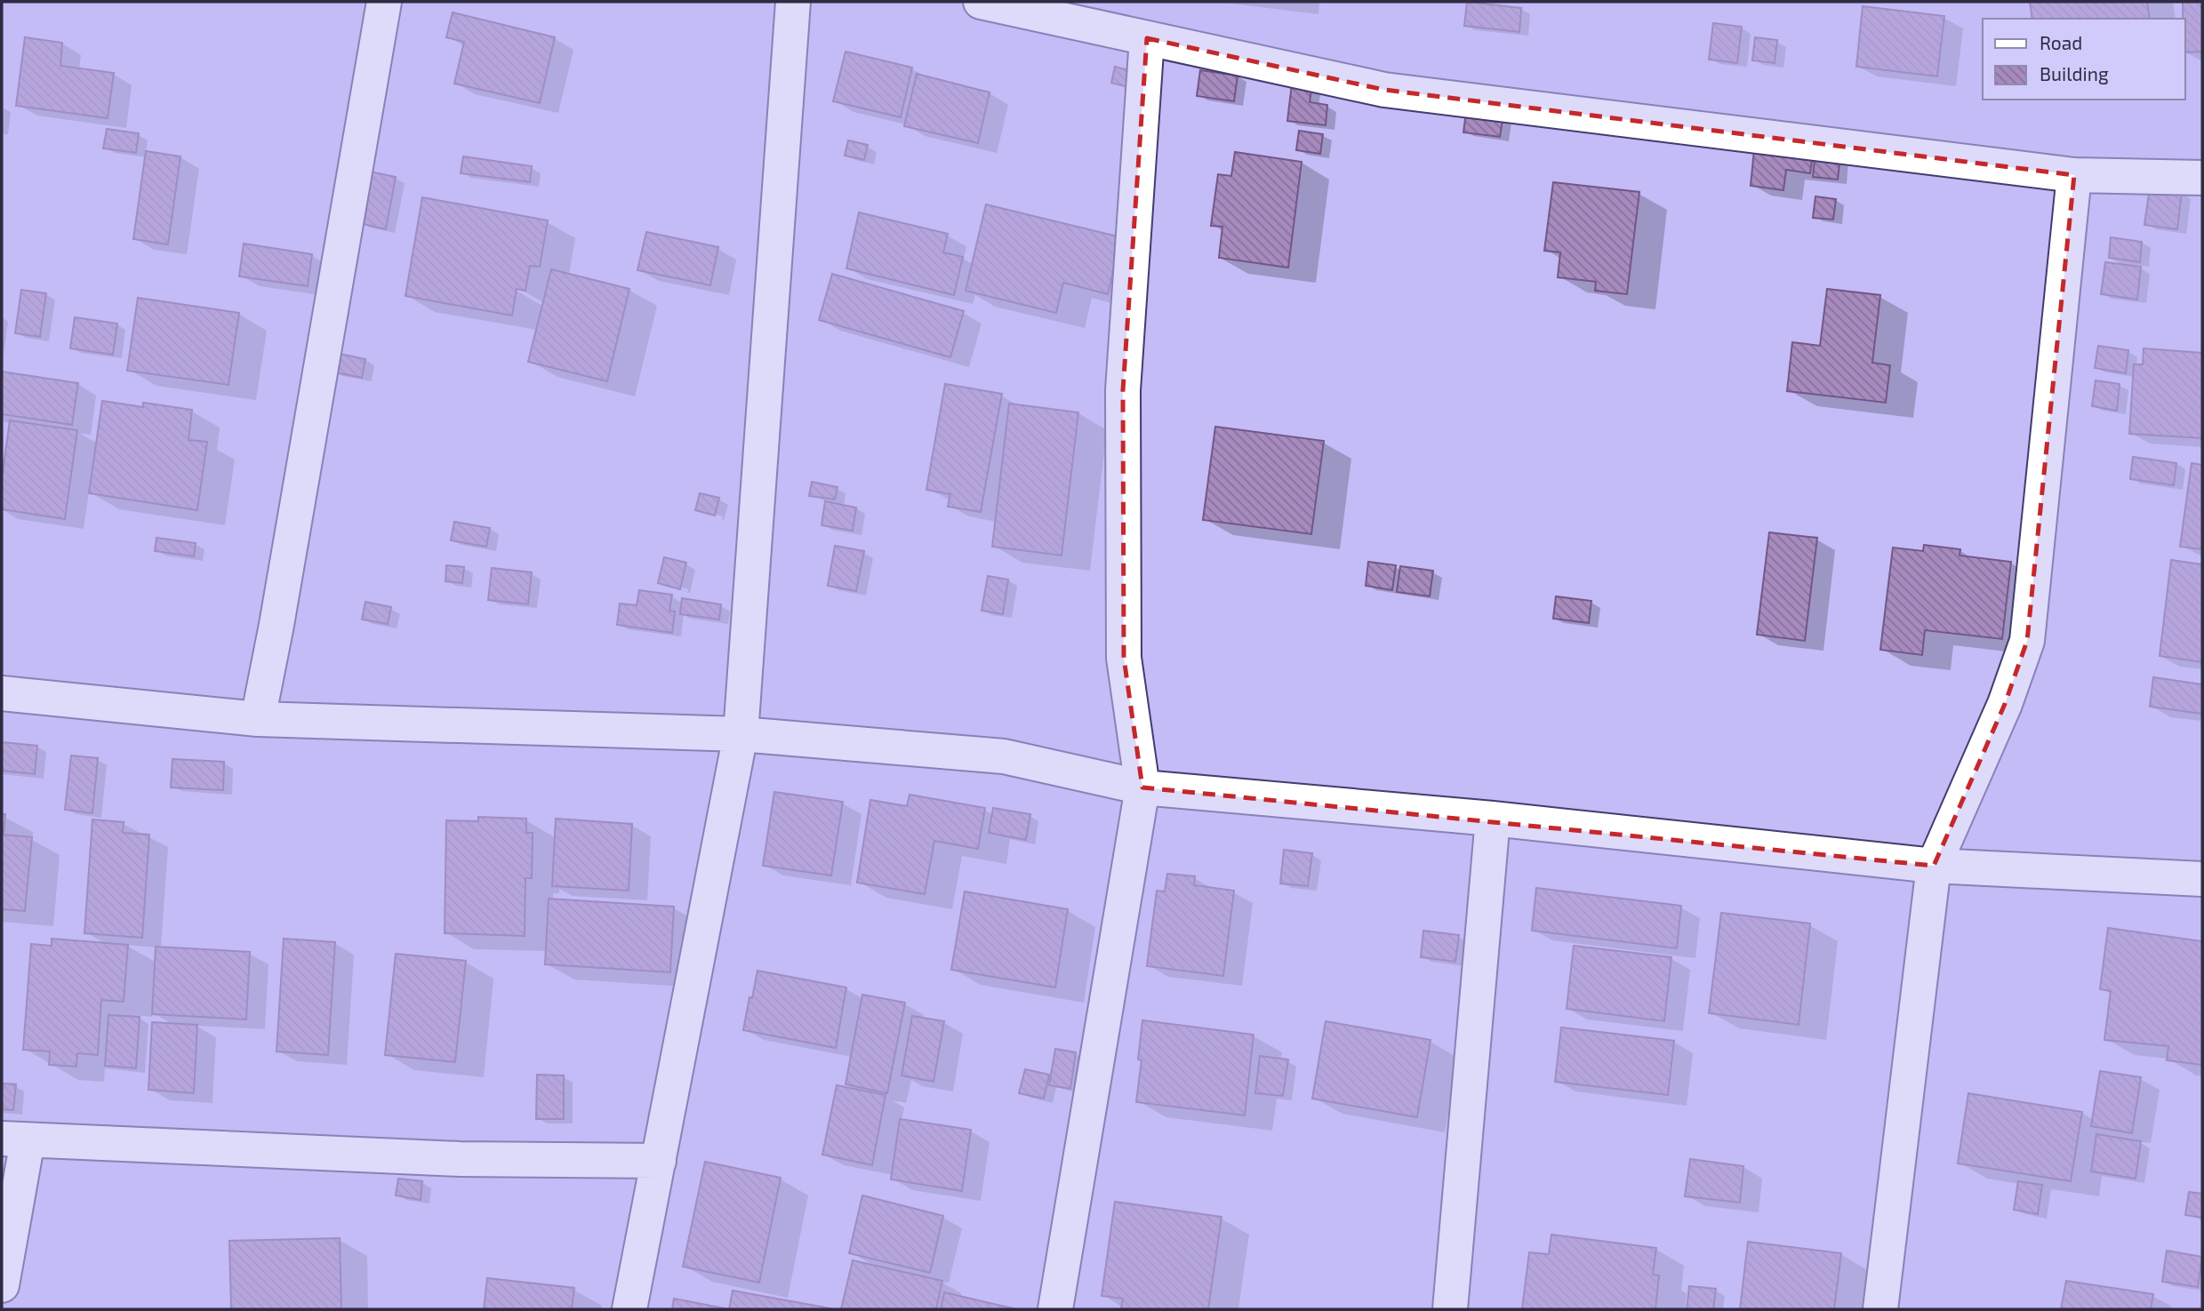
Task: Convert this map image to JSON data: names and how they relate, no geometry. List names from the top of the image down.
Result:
{
  "legend": ["Road", "Building"]
}
